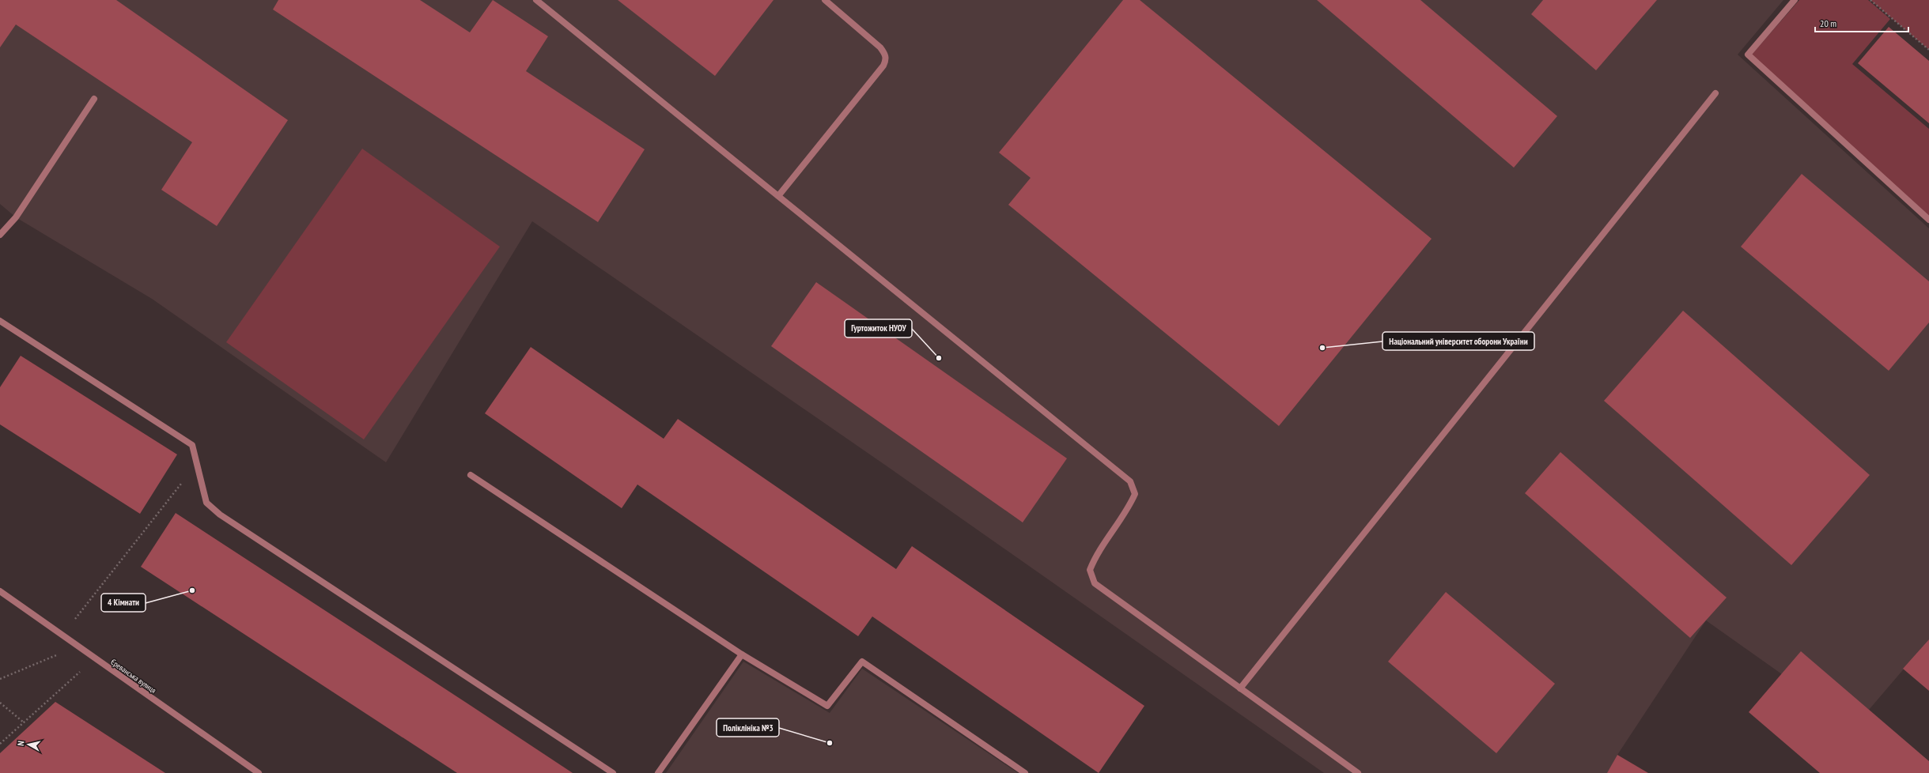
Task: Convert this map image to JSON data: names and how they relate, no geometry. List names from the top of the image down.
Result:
{
  "streets": {
    "street": ["Єреванська вулиця"]
  },
  "places": [
    "Національний університет оборони України",
    "Гуртожиток НУОУ",
    "4 Кімнати",
    "Поліклініка №3"
  ],
  "scale_bar": "20 m",
  "north": "left"
}
